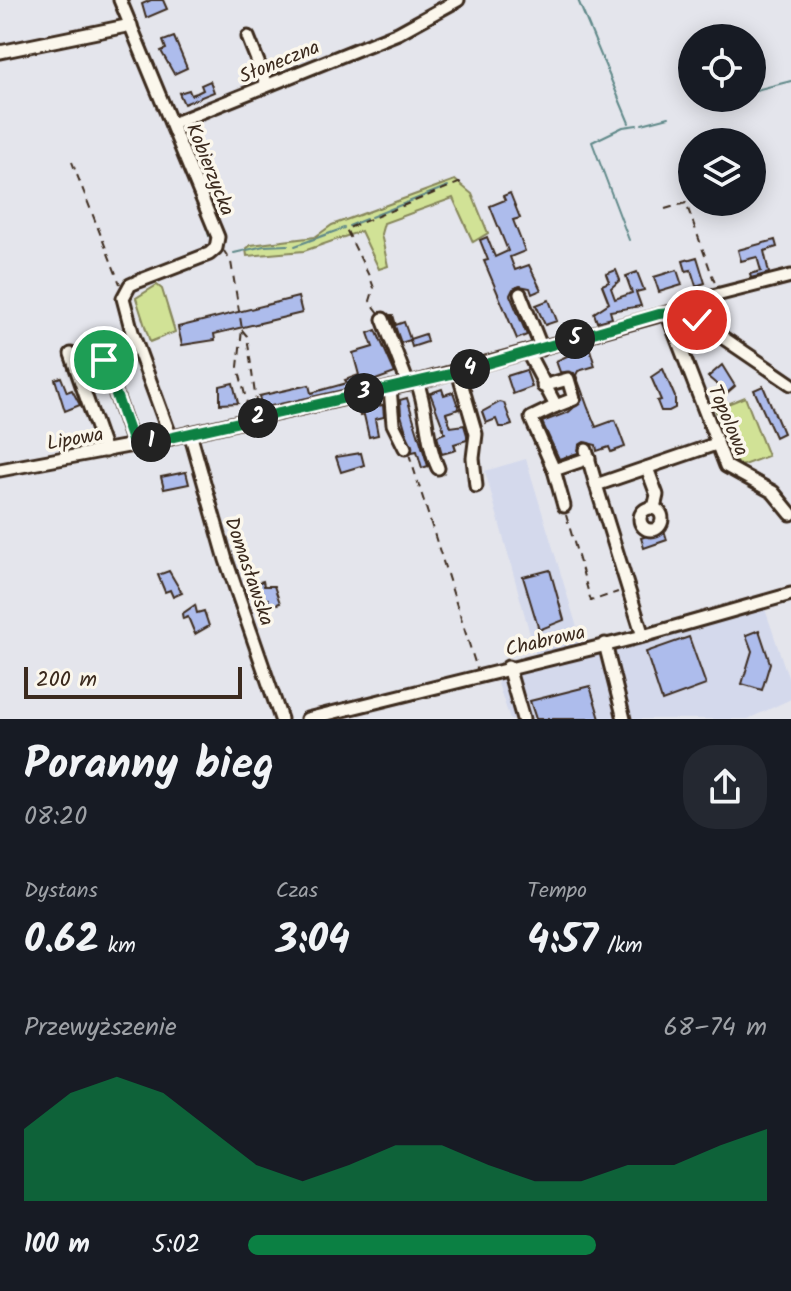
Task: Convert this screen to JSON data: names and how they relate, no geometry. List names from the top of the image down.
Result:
{
  "streets": {
    "street": [
      "Słoneczna",
      "Kobierzycka",
      "Topolowa",
      "Lipowa",
      "Domasławska",
      "Chabrowa"
    ]
  },
  "crossings": [
    ["Słoneczna", "Kobierzycka"],
    ["Topolowa", "Lipowa"],
    ["Lipowa", "Domasławska"]
  ],
  "scale_bar": "200 m",
  "page": {
    "pins": [
      "5",
      "4",
      "3",
      "2",
      "1"
    ],
    "scale": "200 m",
    "heading": ["Poranny bieg", "08:20"],
    "stats": [
      ["Dystans", "0.62 km"],
      ["Czas", "3:04"],
      ["Tempo", "4:57 /km"]
    ],
    "chart": ["Przewyższenie", "68–74 m"],
    "list": [
      {
        "name": "100 m",
        "note": "5:02"
      }
    ]
  }
}
